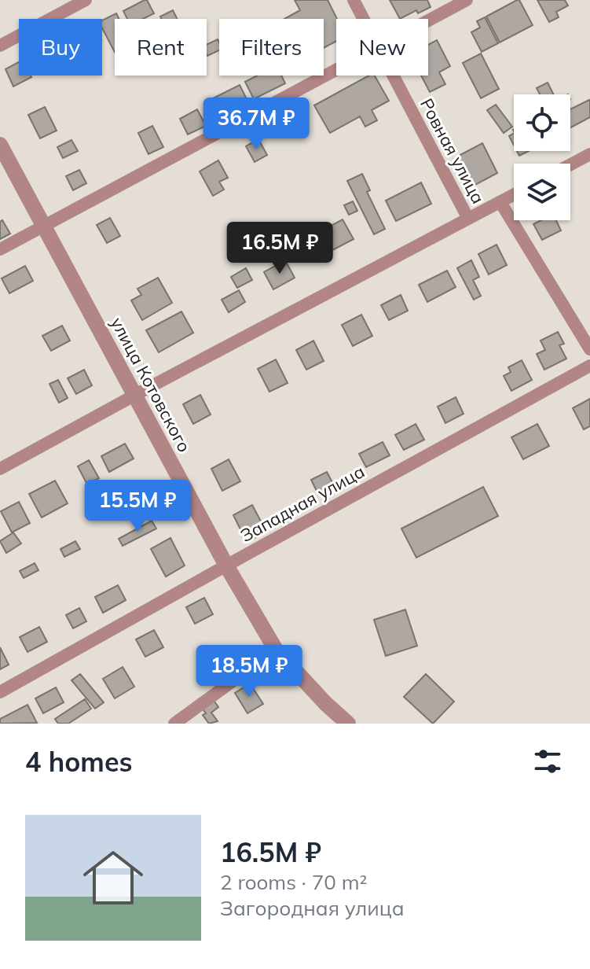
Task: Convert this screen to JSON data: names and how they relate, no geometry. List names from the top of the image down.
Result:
{
  "streets": {
    "street": ["Ровная улица", "улица Котовского", "Западная улица"]
  },
  "crossings": [
    ["улица Котовского", "Западная улица"]
  ],
  "page": {
    "chip": [
      "Buy",
      "Rent",
      "Filters",
      "New"
    ],
    "price": [
      "36.7M ₽",
      "16.5M ₽",
      "15.5M ₽",
      "18.5M ₽"
    ],
    "heading": "4 homes",
    "list": [
      {
        "name": "16.5M ₽",
        "note": "2 rooms · 70 m² · Загородная улица"
      }
    ]
  }
}
